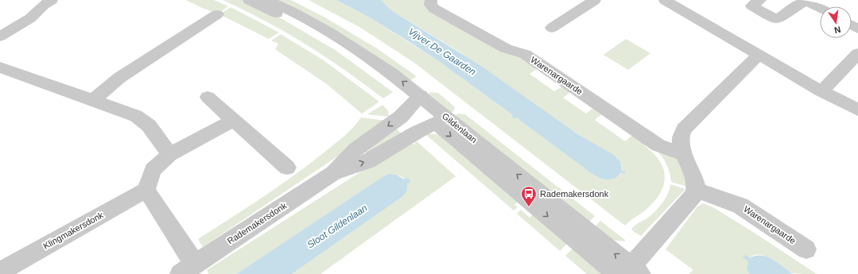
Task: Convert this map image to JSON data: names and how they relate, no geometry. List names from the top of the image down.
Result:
{
  "streets": {
    "street": [
      "Warenargaarde",
      "Gildenlaan",
      "Rademakersdonk",
      "Klingmakersdonk"
    ]
  },
  "crossings": [
    ["Gildenlaan", "Rademakersdonk"]
  ],
  "water": ["Vijver De Gaarden", "Sloot Gildenlaan"],
  "places": {
    "bus stop": ["Rademakersdonk"]
  },
  "north": "bottom"
}
